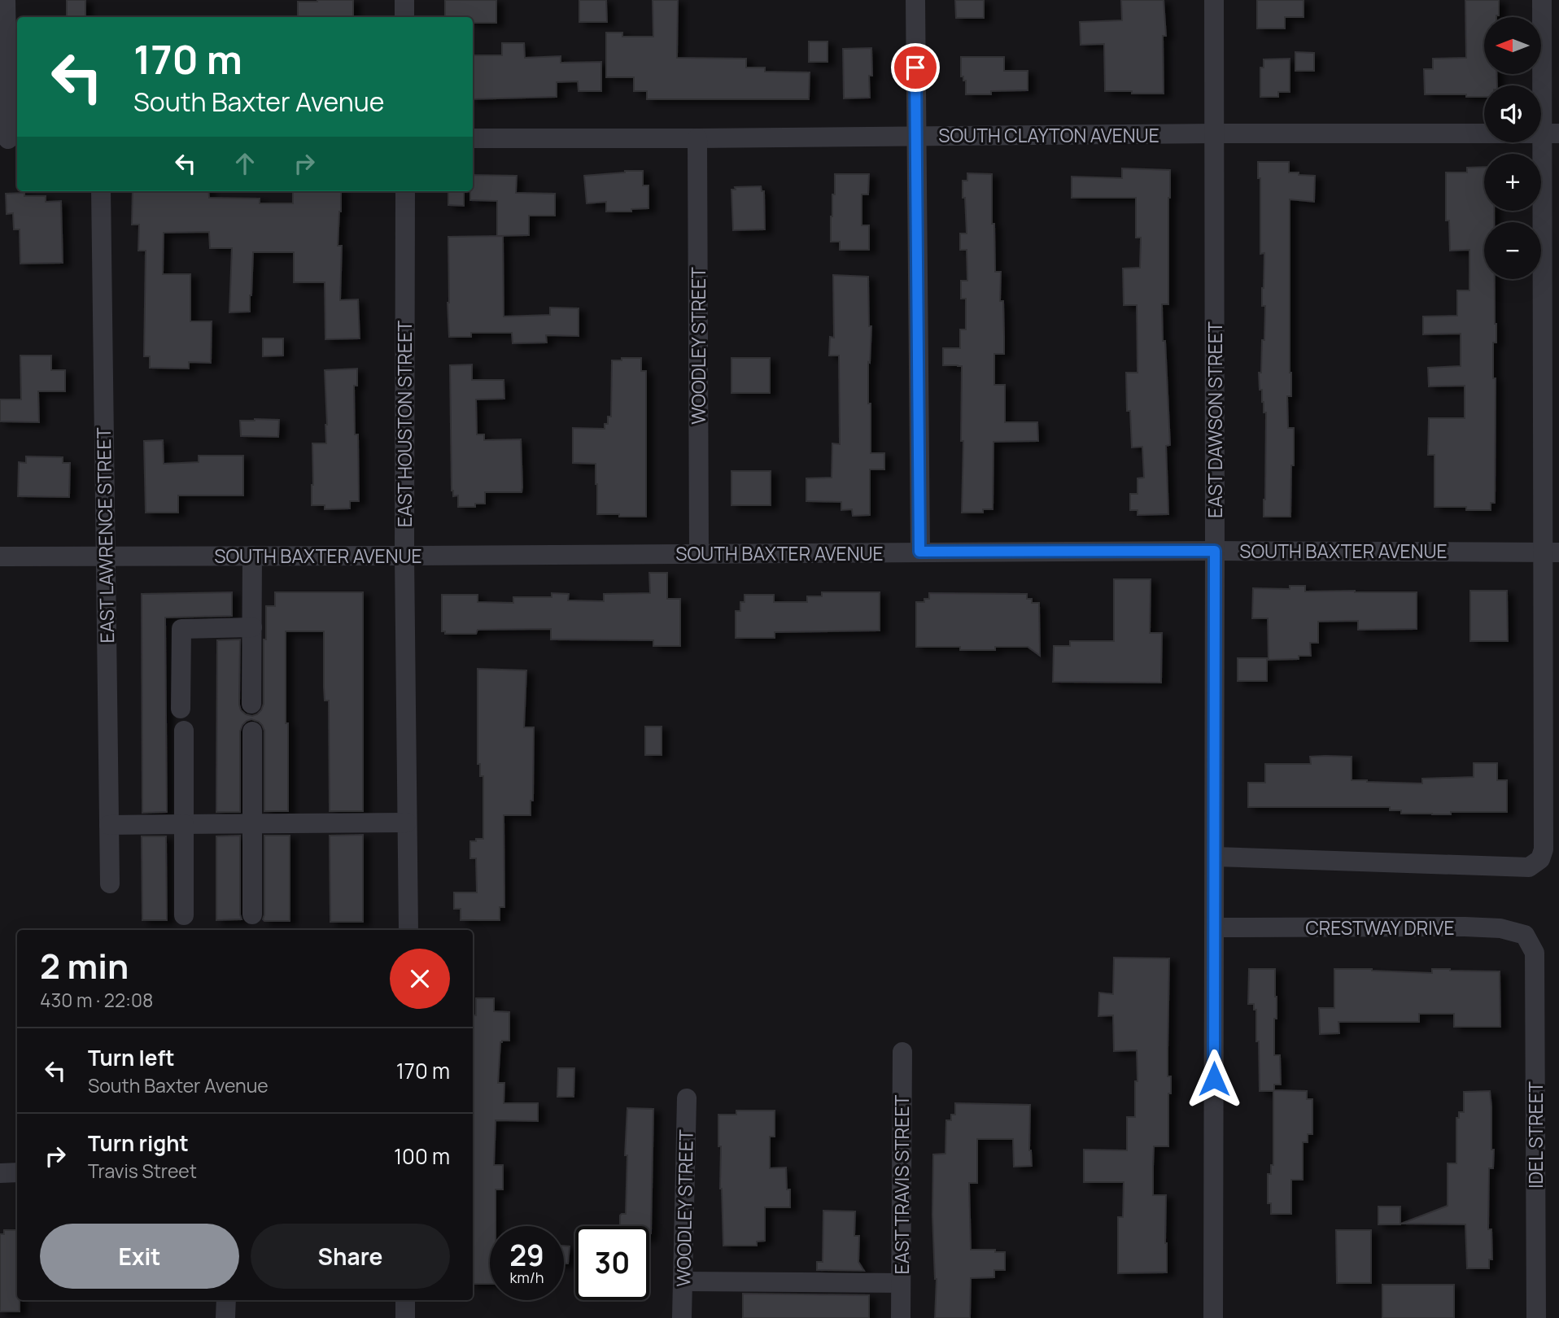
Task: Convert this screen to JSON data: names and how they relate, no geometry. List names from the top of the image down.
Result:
{
  "streets": {
    "street": [
      "SOUTH CLAYTON AVENUE",
      "WOODLEY STREET",
      "EAST DAWSON STREET",
      "EAST HOUSTON STREET",
      "EAST LAWRENCE STREET",
      "SOUTH BAXTER AVENUE",
      "CRESTWAY DRIVE",
      "IDEL STREET",
      "EAST TRAVIS STREET"
    ]
  },
  "crossings": [
    ["SOUTH CLAYTON AVENUE", "WOODLEY STREET"],
    ["SOUTH CLAYTON AVENUE", "EAST DAWSON STREET"],
    ["WOODLEY STREET", "SOUTH BAXTER AVENUE"],
    ["EAST DAWSON STREET", "SOUTH BAXTER AVENUE"],
    ["EAST DAWSON STREET", "CRESTWAY DRIVE"],
    ["EAST HOUSTON STREET", "SOUTH BAXTER AVENUE"],
    ["EAST LAWRENCE STREET", "SOUTH BAXTER AVENUE"],
    ["CRESTWAY DRIVE", "IDEL STREET"]
  ],
  "north": "left",
  "page": {
    "map_buttons": ["+", "−"],
    "turn": ["170 m", "South Baxter Avenue"],
    "heading": ["2 min", "430 m · 22:08"],
    "list": [
      {
        "name": "Turn left",
        "note": "South Baxter Avenue",
        "value": "170 m"
      },
      {
        "name": "Turn right",
        "note": "Travis Street",
        "value": "100 m"
      }
    ],
    "buttons": ["Exit", "Share"],
    "speed": "29 km/h",
    "limit": "30"
  }
}
